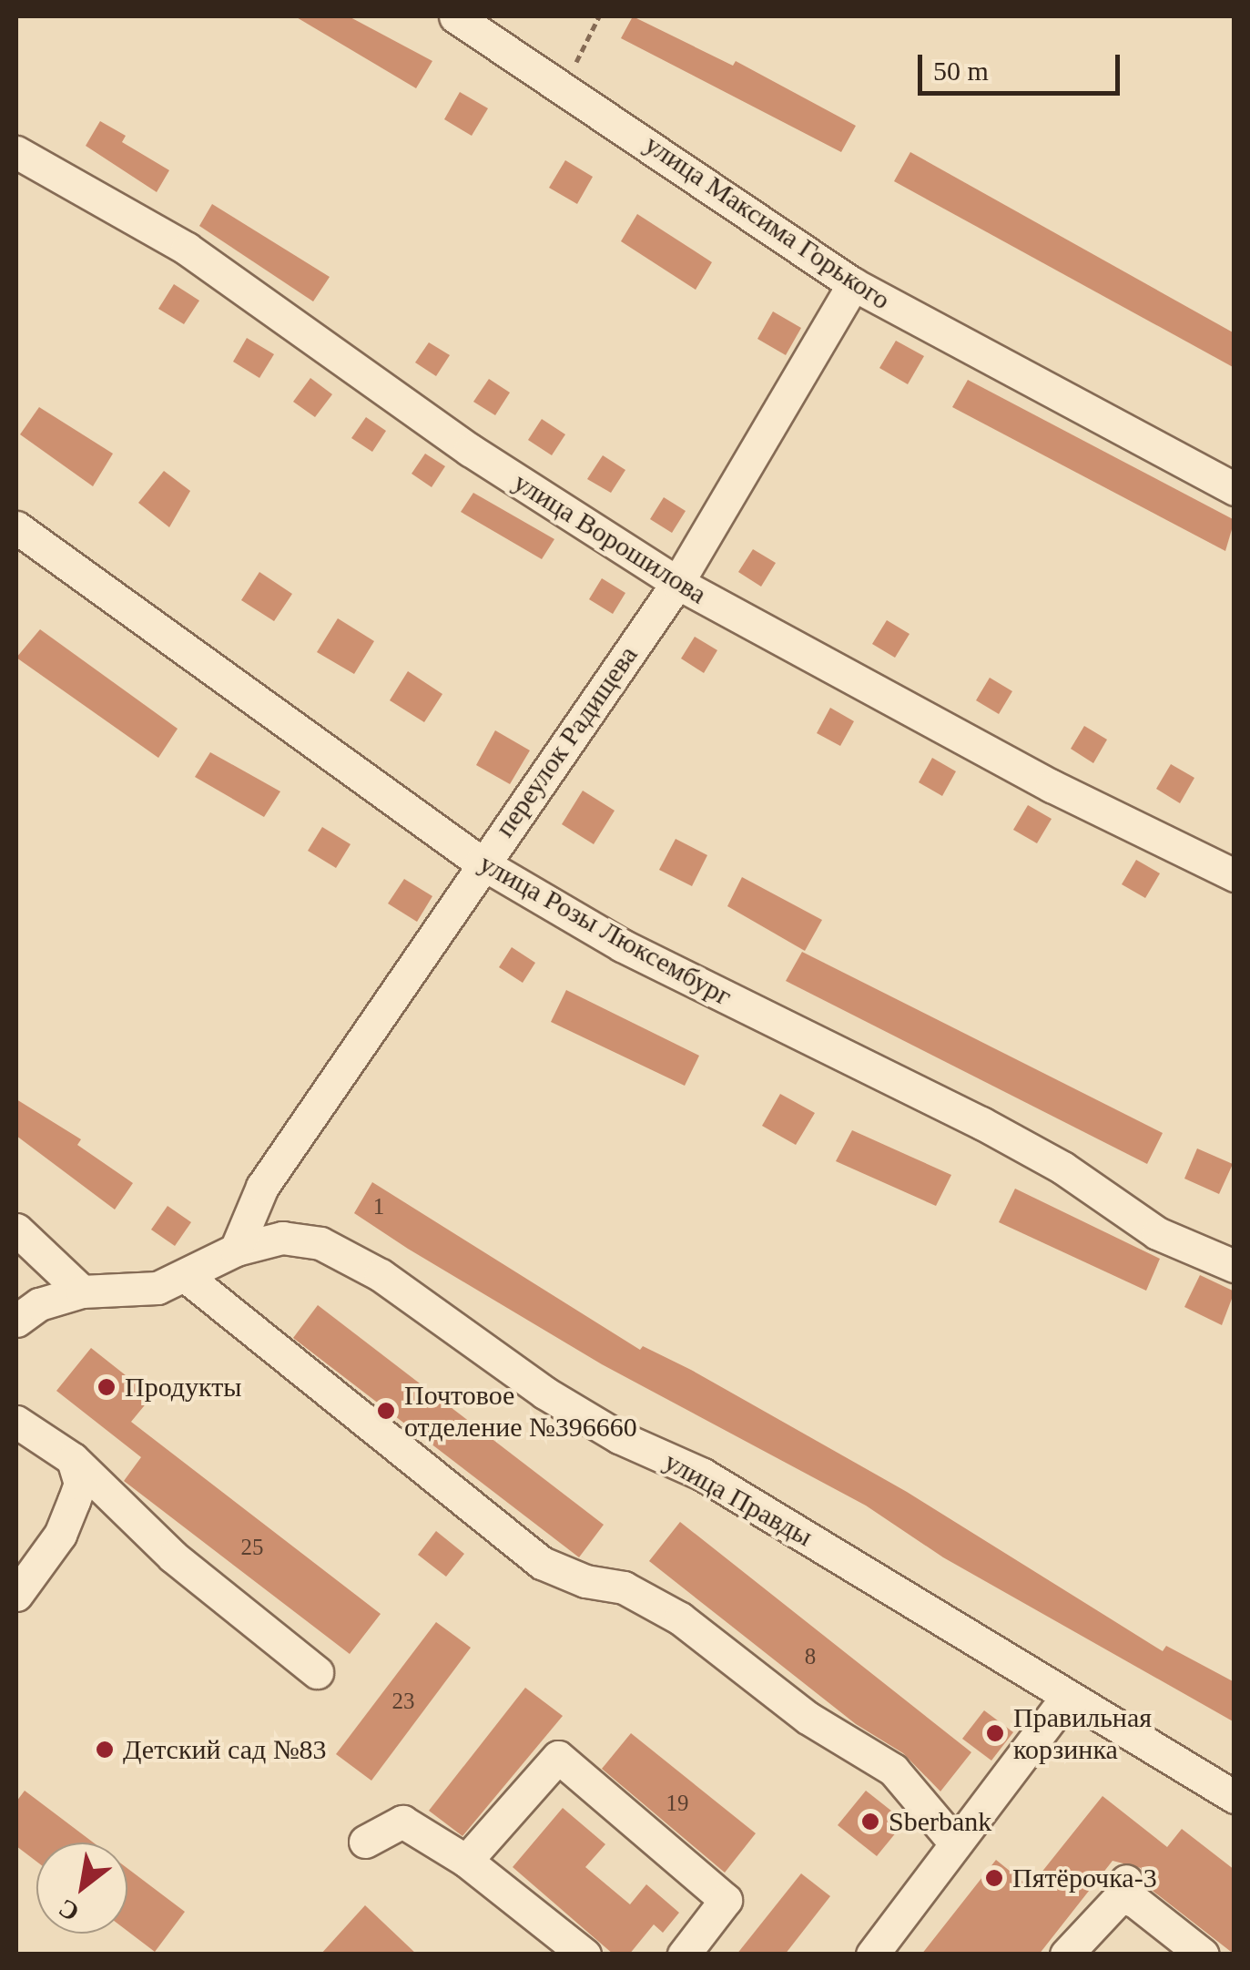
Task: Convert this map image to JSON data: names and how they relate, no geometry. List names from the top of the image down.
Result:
{
  "streets": {
    "street": [
      "улица Максима Горького",
      "улица Ворошилова",
      "переулок Радищева",
      "улица Розы Люксембург",
      "улица Правды"
    ]
  },
  "crossings": [
    ["улица Максима Горького", "переулок Радищева"],
    ["улица Ворошилова", "переулок Радищева"],
    ["переулок Радищева", "улица Розы Люксембург"],
    ["переулок Радищева", "улица Правды"]
  ],
  "places": [
    "Продукты",
    "Почтовое отделение №396660",
    "Правильная корзинка",
    "Детский сад №83",
    "Sberbank",
    "Пятёрочка-3"
  ],
  "house_numbers": [
    "1",
    "25",
    "8",
    "23",
    "19"
  ],
  "scale_bar": "50 m",
  "north": "bottom left"
}
